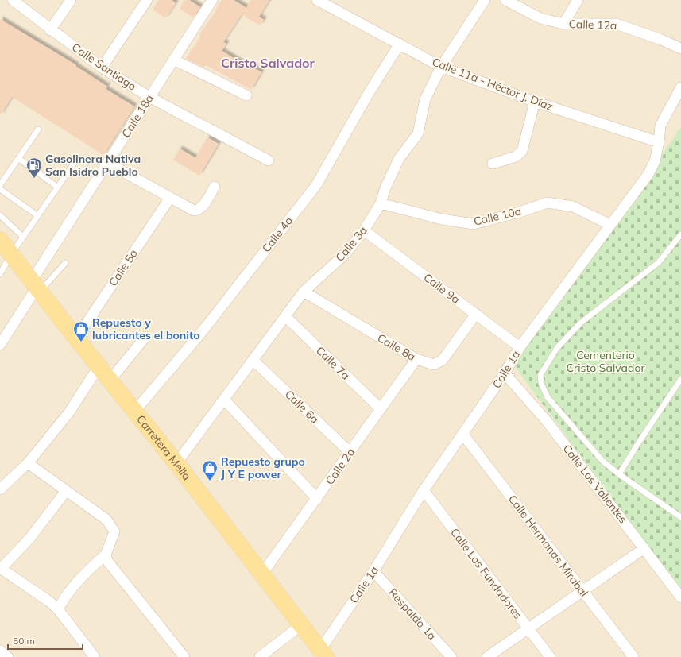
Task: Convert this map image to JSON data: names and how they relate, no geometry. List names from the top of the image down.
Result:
{
  "streets": {
    "main road": ["Carretera Mella"],
    "street": [
      "Calle 12a",
      "Calle Santiago",
      "Calle 11a - Héctor J. Díaz",
      "Calle 18a",
      "Calle 10a",
      "Calle 4a",
      "Calle 3a",
      "Calle 5a",
      "Calle 9a",
      "Calle 8a",
      "Calle 7a",
      "Calle 1a",
      "Calle 6a",
      "Calle 2a",
      "Calle Los Valientes",
      "Calle Hermanas Mirabal",
      "Calle Los Fundadores",
      "Respaldo 1a"
    ]
  },
  "crossings": [
    ["Calle Santiago", "Calle 18a"],
    ["Calle 11a - Héctor J. Díaz", "Calle 4a"],
    ["Calle 11a - Héctor J. Díaz", "Calle 3a"],
    ["Calle 11a - Héctor J. Díaz", "Calle 1a"],
    ["Calle 18a", "Carretera Mella"],
    ["Calle 10a", "Calle 3a"],
    ["Calle 10a", "Calle 1a"],
    ["Calle 4a", "Carretera Mella"],
    ["Calle 3a", "Calle 9a"],
    ["Calle 3a", "Calle 8a"],
    ["Calle 3a", "Calle 7a"],
    ["Calle 3a", "Calle 6a"],
    ["Calle 3a", "Carretera Mella"],
    ["Calle 5a", "Carretera Mella"],
    ["Calle 9a", "Calle 8a"],
    ["Calle 9a", "Calle 1a"],
    ["Calle 8a", "Calle 2a"],
    ["Calle 7a", "Calle 2a"],
    ["Calle 1a", "Carretera Mella"],
    ["Calle 1a", "Calle Los Valientes"],
    ["Calle 1a", "Calle Hermanas Mirabal"],
    ["Calle 1a", "Calle Los Fundadores"],
    ["Calle 1a", "Respaldo 1a"],
    ["Calle 6a", "Calle 2a"],
    ["Carretera Mella", "Calle 2a"]
  ],
  "districts": ["Cristo Salvador"],
  "parks": ["Cementerio Cristo Salvador"],
  "places": {
    "fuel station": ["Gasolinera Nativa San Isidro Pueblo"],
    "shop": ["Repuesto y lubricantes el bonito", "Repuesto grupo J Y E power"]
  },
  "scale_bar": "50 m"
}
